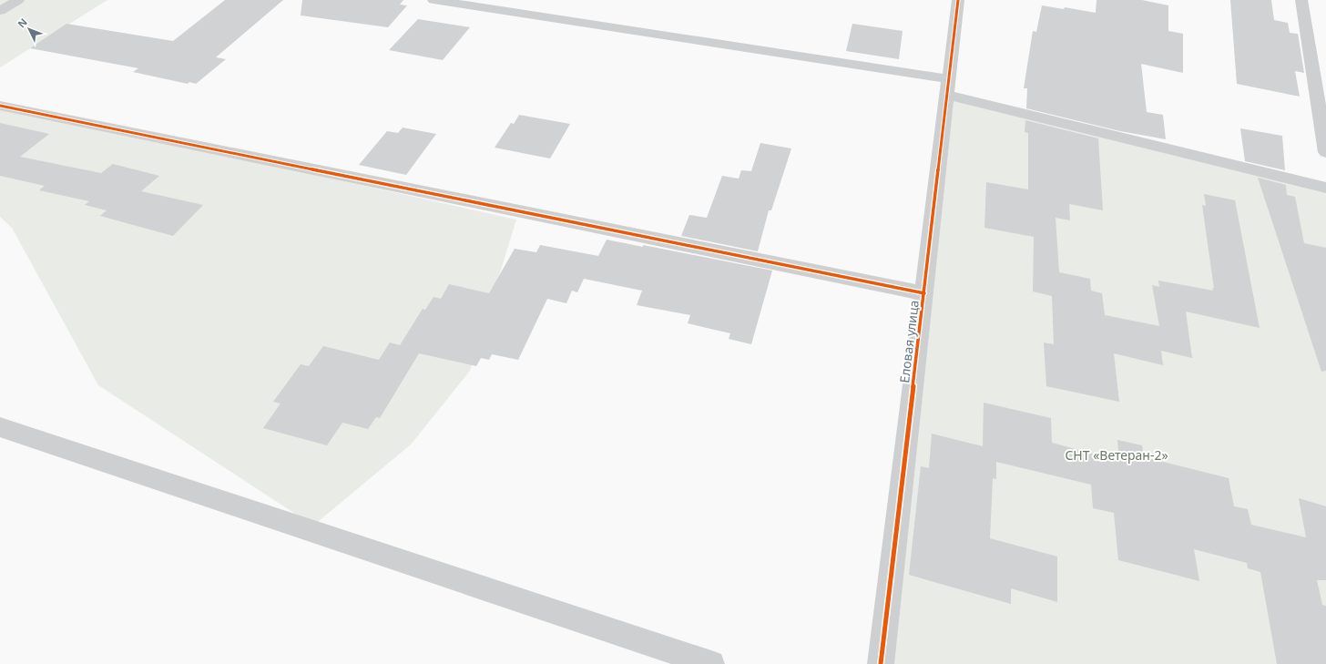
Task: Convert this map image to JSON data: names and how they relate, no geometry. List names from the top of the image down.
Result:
{
  "streets": {
    "street": ["Еловая улица"]
  },
  "parks": ["СНТ «Ветеран-2»"],
  "north": "top left"
}
